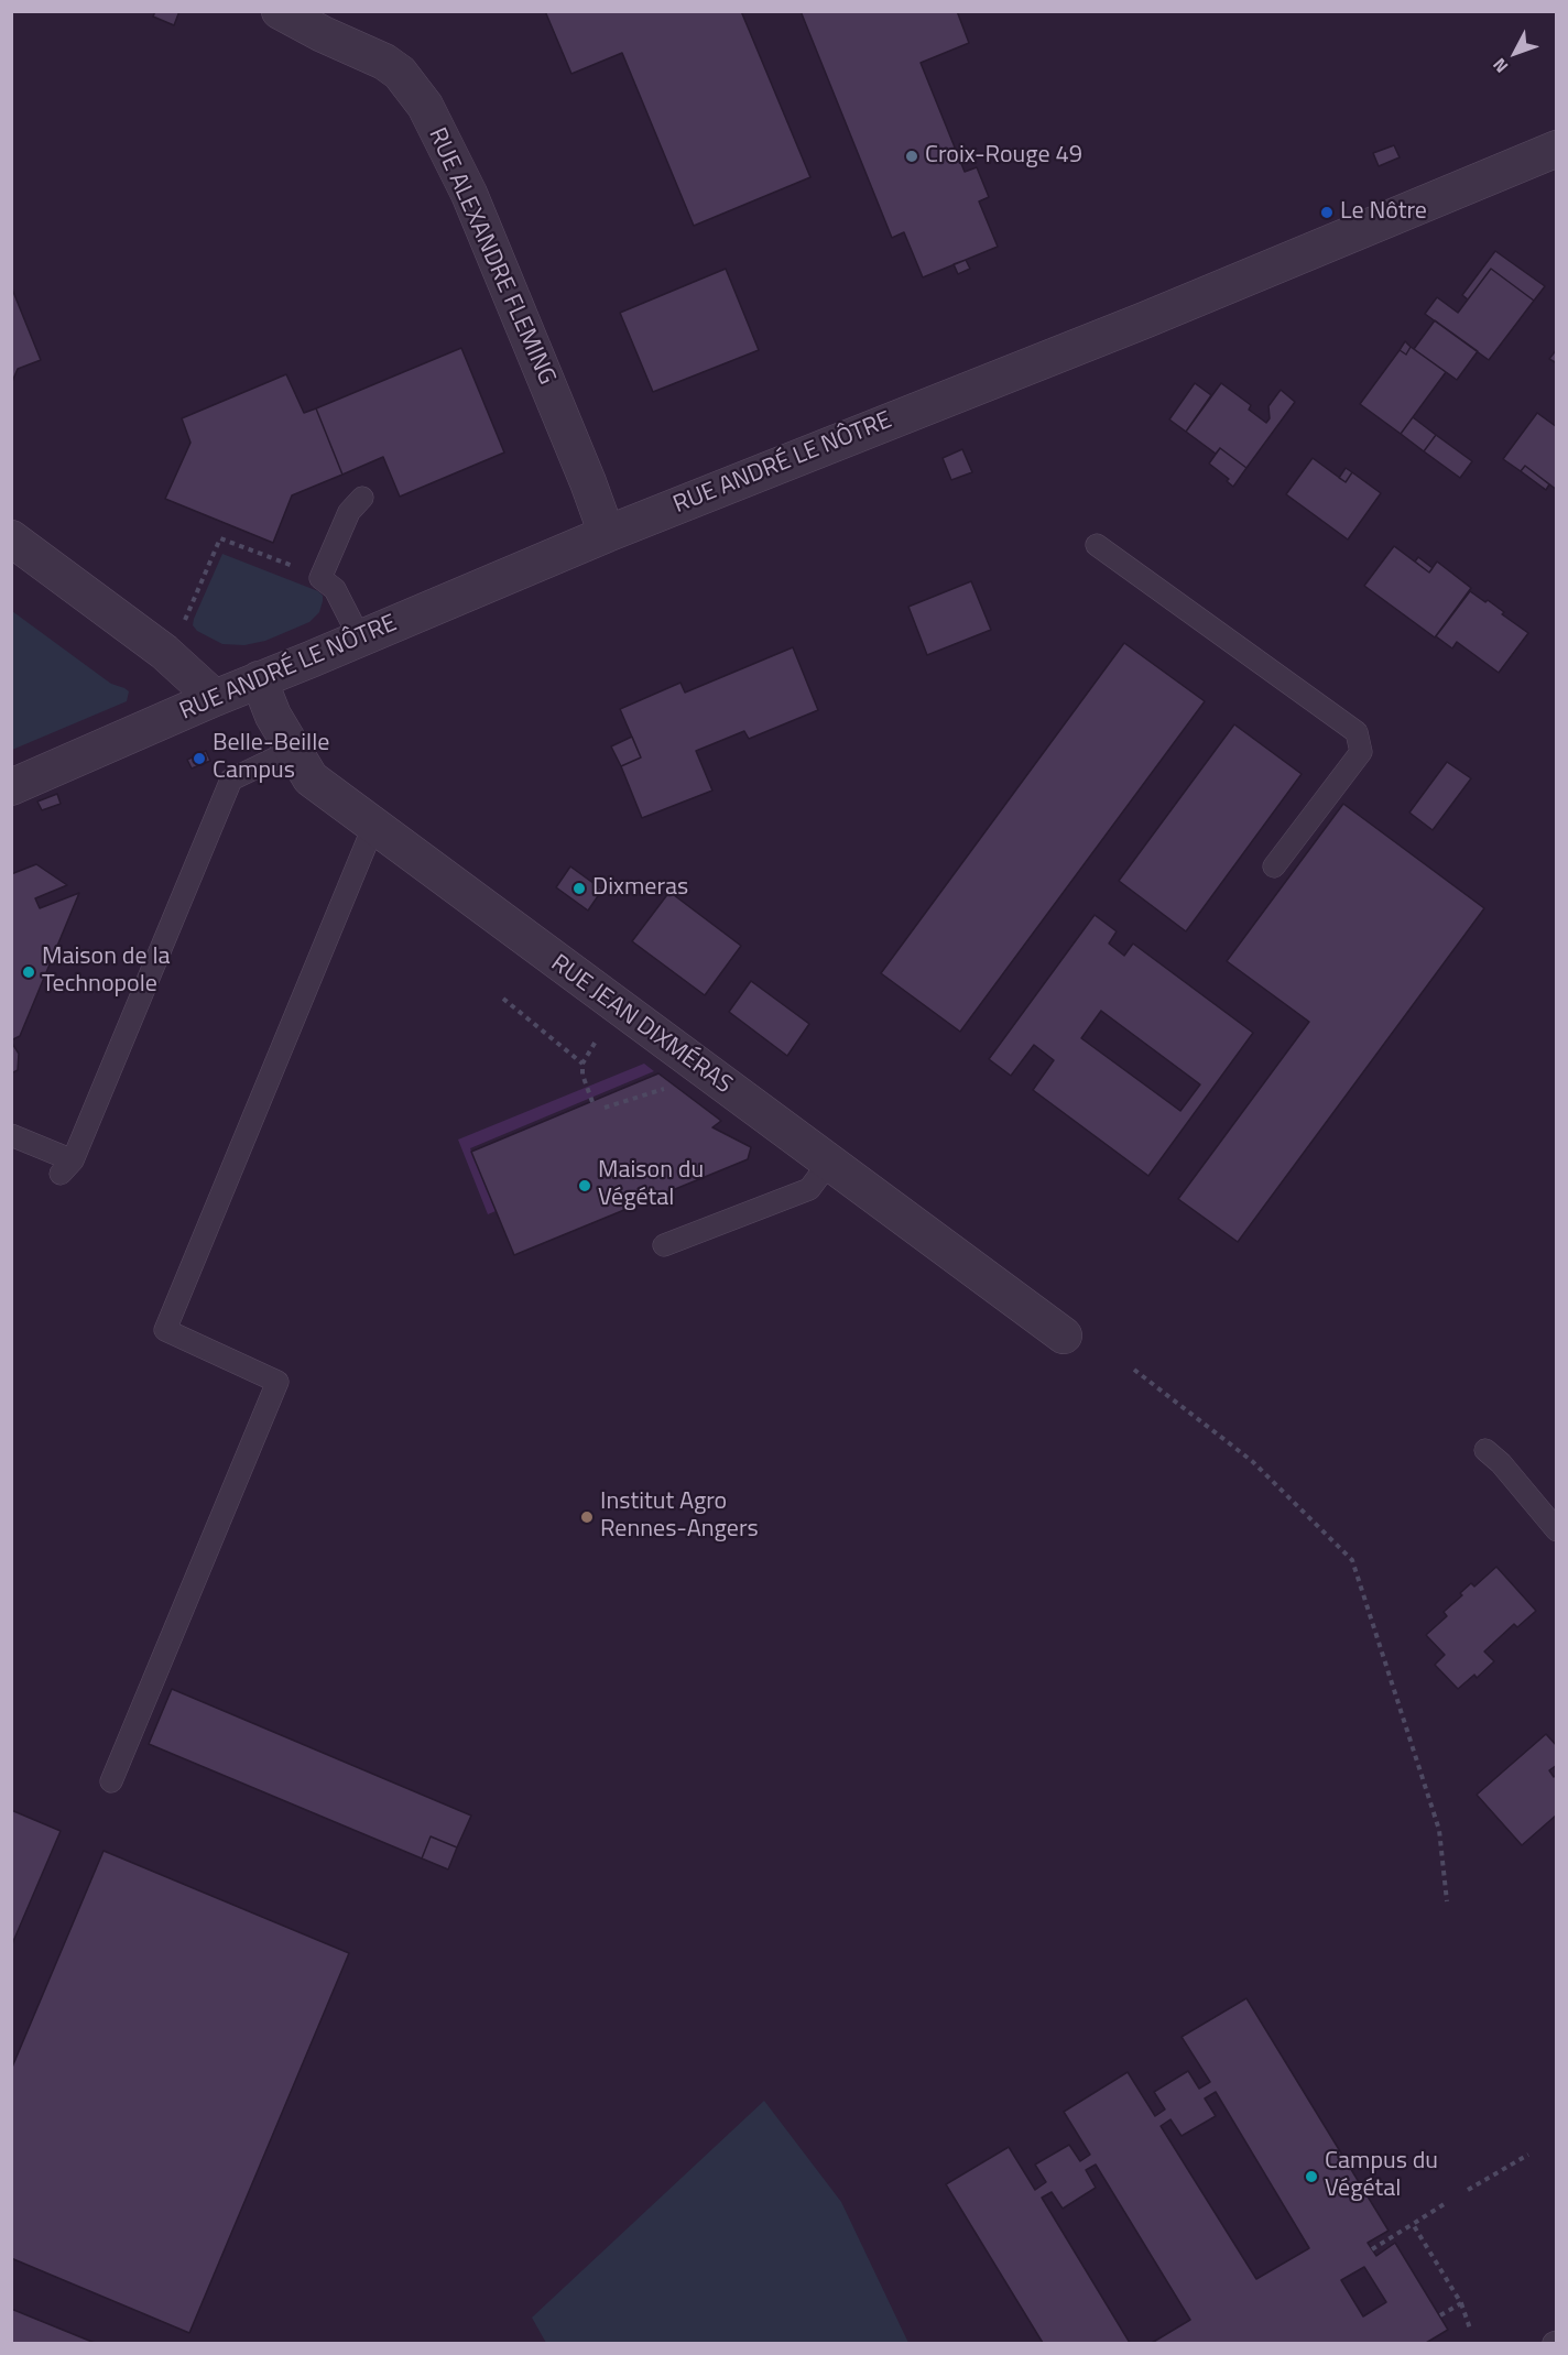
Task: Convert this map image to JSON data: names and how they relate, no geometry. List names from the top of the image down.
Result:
{
  "streets": {
    "street": ["RUE ALEXANDRE FLEMING", "RUE ANDRÉ LE NÔTRE", "RUE JEAN DIXMÉRAS"]
  },
  "crossings": [
    ["RUE ALEXANDRE FLEMING", "RUE ANDRÉ LE NÔTRE"],
    ["RUE ANDRÉ LE NÔTRE", "RUE JEAN DIXMÉRAS"]
  ],
  "places": [
    "Croix-Rouge 49",
    "Le Nôtre",
    "Belle-Beille Campus",
    "Dixmeras",
    "Maison de la Technopole",
    "Maison du Végétal",
    "Institut Agro Rennes-Angers",
    "Campus du Végétal"
  ],
  "north": "bottom left"
}
